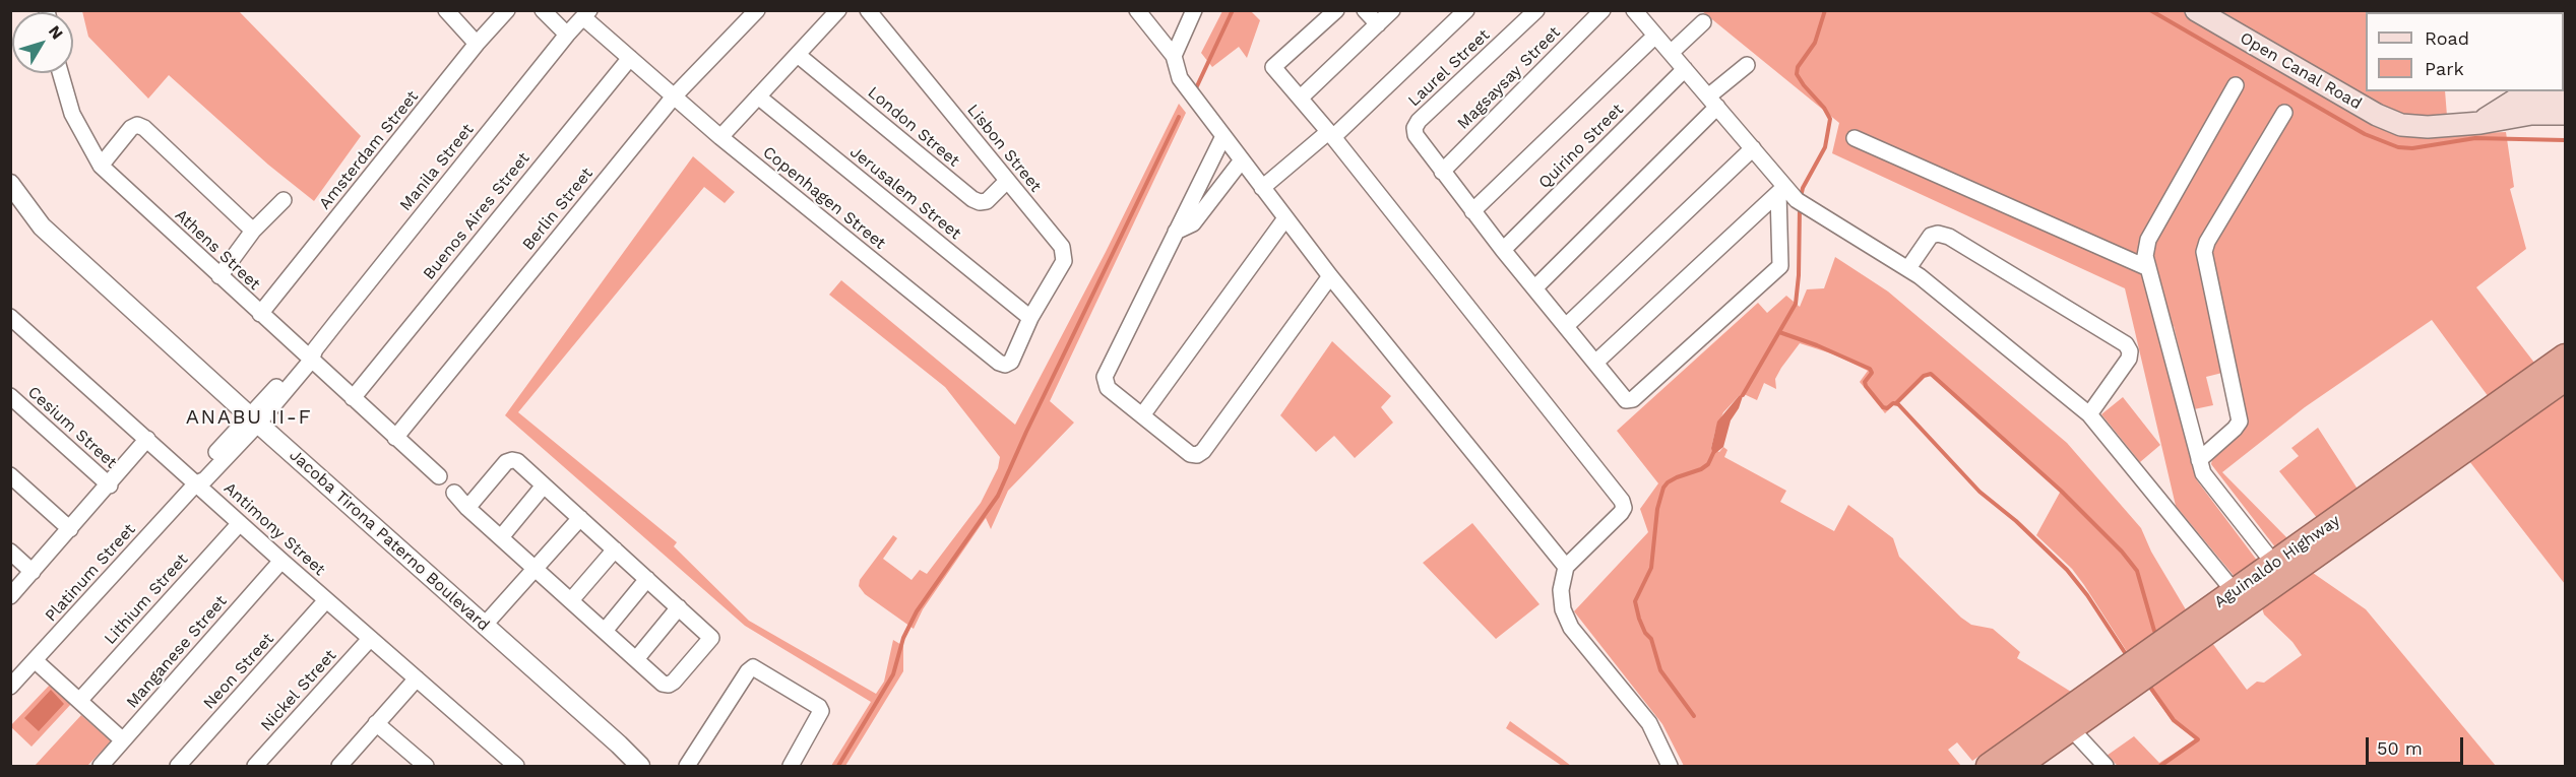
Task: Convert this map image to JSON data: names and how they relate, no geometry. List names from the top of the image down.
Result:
{
  "streets": {
    "highway": ["Aguinaldo Highway"],
    "main road": ["Open Canal Road"],
    "street": [
      "Laurel Street",
      "Magsaysay Street",
      "London Street",
      "Quirino Street",
      "Lisbon Street",
      "Amsterdam Street",
      "Manila Street",
      "Jerusalem Street",
      "Copenhagen Street",
      "Berlin Street",
      "Buenos Aires Street",
      "Athens Street",
      "Cesium Street",
      "Antimony Street",
      "Jacoba Tirona Paterno Boulevard",
      "Platinum Street",
      "Lithium Street",
      "Manganese Street",
      "Neon Street",
      "Nickel Street"
    ]
  },
  "crossings": [
    ["Laurel Street", "Magsaysay Street"],
    ["London Street", "Lisbon Street"],
    ["Lisbon Street", "Jerusalem Street"],
    ["Lisbon Street", "Copenhagen Street"],
    ["Amsterdam Street", "Athens Street"],
    ["Manila Street", "Copenhagen Street"],
    ["Manila Street", "Athens Street"],
    ["Manila Street", "Jacoba Tirona Paterno Boulevard"],
    ["Manila Street", "Platinum Street"],
    ["Jerusalem Street", "Copenhagen Street"],
    ["Copenhagen Street", "Berlin Street"],
    ["Copenhagen Street", "Buenos Aires Street"],
    ["Berlin Street", "Athens Street"],
    ["Buenos Aires Street", "Athens Street"],
    ["Antimony Street", "Platinum Street"],
    ["Antimony Street", "Lithium Street"],
    ["Antimony Street", "Manganese Street"],
    ["Antimony Street", "Neon Street"],
    ["Antimony Street", "Nickel Street"],
    ["Jacoba Tirona Paterno Boulevard", "Platinum Street"]
  ],
  "districts": ["ANABU II-F"],
  "legend": ["Road", "Park"],
  "scale_bar": "50 m",
  "north": "top right"
}
